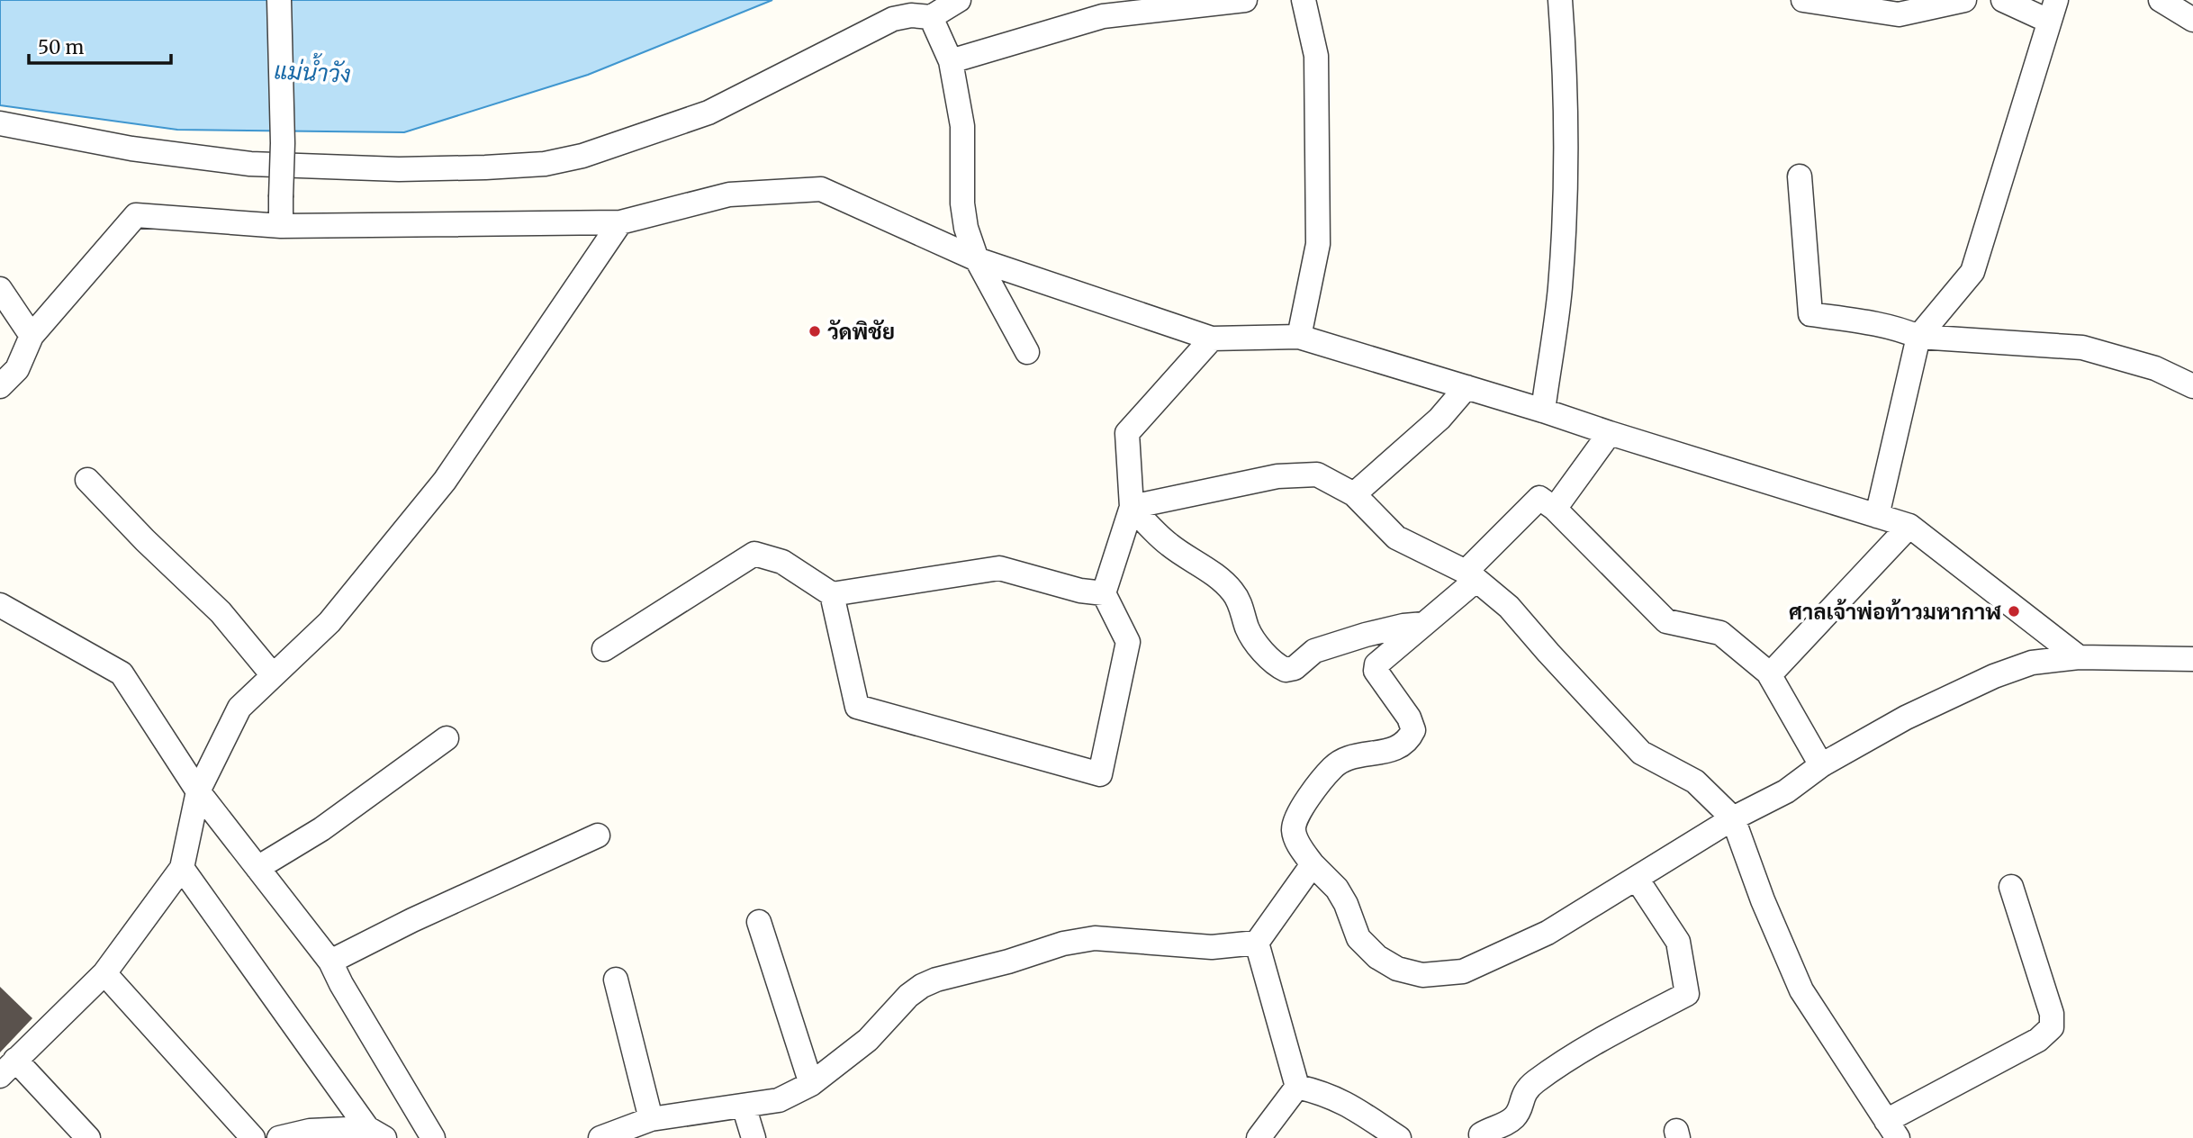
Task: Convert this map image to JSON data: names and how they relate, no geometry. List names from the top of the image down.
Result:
{
  "water": ["แม่น้ำวัง"],
  "places": ["วัดพิชัย", "ศาลเจ้าพ่อท้าวมหากาฬ"],
  "scale_bar": "50 m"
}
